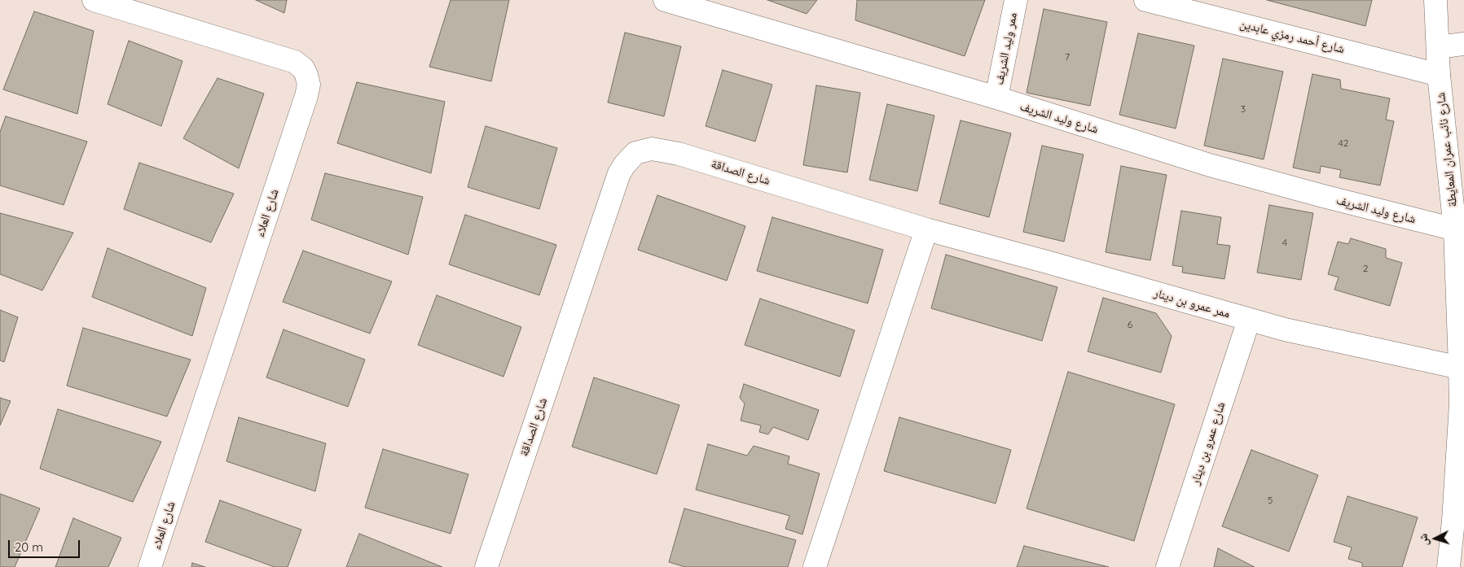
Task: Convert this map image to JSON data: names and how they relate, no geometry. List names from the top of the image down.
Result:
{
  "streets": {
    "street": [
      "شارع أحمد رمزي عابدين",
      "ممر وليد الشريف",
      "شارع وليد الشريف",
      "شارع نائب عمران المعايطة",
      "شارع الصداقة",
      "شارع العلاء",
      "ممر عمرو بن دينار",
      "شارع عمرو بن دينار"
    ]
  },
  "crossings": [
    ["شارع أحمد رمزي عابدين", "شارع نائب عمران المعايطة"],
    ["ممر وليد الشريف", "شارع وليد الشريف"],
    ["شارع وليد الشريف", "شارع نائب عمران المعايطة"],
    ["شارع نائب عمران المعايطة", "ممر عمرو بن دينار"],
    ["شارع الصداقة", "ممر عمرو بن دينار"],
    ["ممر عمرو بن دينار", "شارع عمرو بن دينار"]
  ],
  "house_numbers": [
    "7",
    "3",
    "42",
    "4",
    "2",
    "6",
    "5"
  ],
  "scale_bar": "20 m",
  "north": "left"
}
